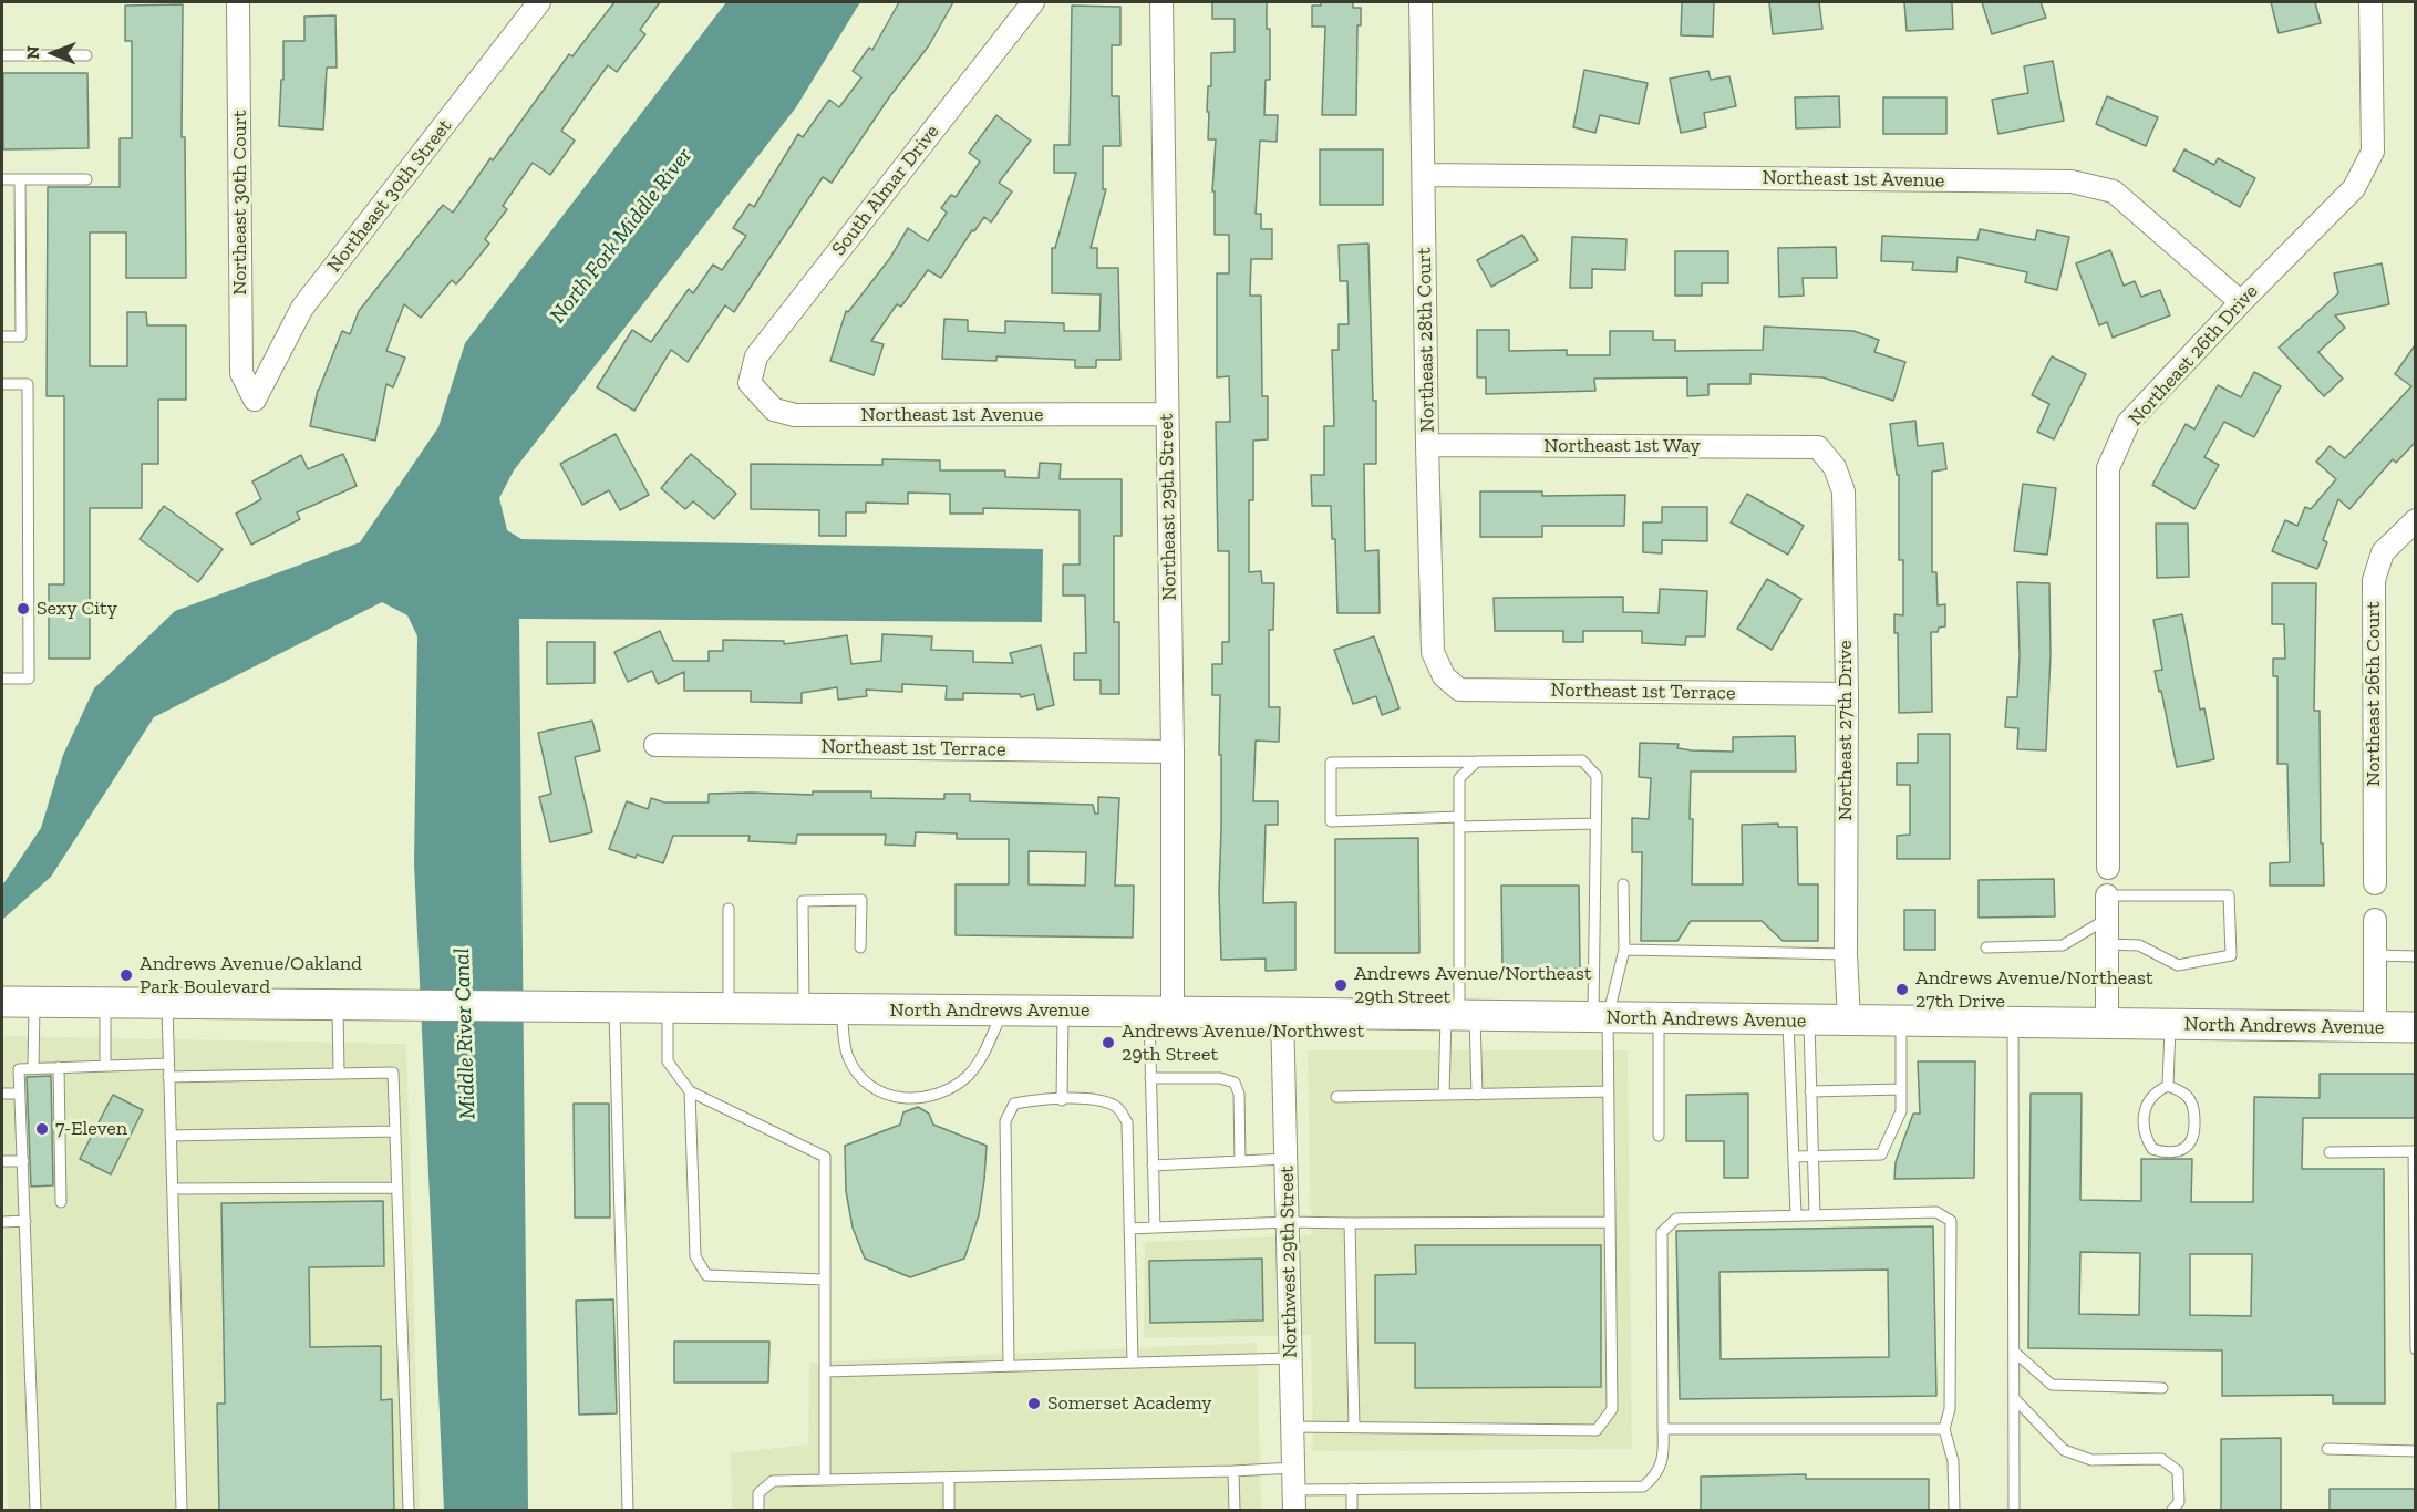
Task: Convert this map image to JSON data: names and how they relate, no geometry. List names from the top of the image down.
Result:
{
  "streets": {
    "main road": ["North Andrews Avenue"],
    "street": [
      "Northeast 1st Avenue",
      "South Almar Drive",
      "Northeast 30th Street",
      "Northeast 30th Court",
      "Northeast 28th Court",
      "Northeast 26th Drive",
      "Northeast 1st Way",
      "Northeast 29th Street",
      "Northeast 1st Terrace",
      "Northeast 26th Court",
      "Northeast 27th Drive",
      "Northwest 29th Street"
    ]
  },
  "crossings": [
    ["Northeast 1st Avenue", "South Almar Drive"],
    ["Northeast 1st Avenue", "Northeast 28th Court"],
    ["Northeast 1st Avenue", "Northeast 26th Drive"],
    ["Northeast 1st Avenue", "Northeast 29th Street"],
    ["Northeast 30th Street", "Northeast 30th Court"],
    ["Northeast 28th Court", "Northeast 1st Way"],
    ["Northeast 28th Court", "Northeast 1st Terrace"],
    ["Northeast 1st Way", "Northeast 27th Drive"],
    ["Northeast 29th Street", "Northeast 1st Terrace"],
    ["Northeast 29th Street", "North Andrews Avenue"],
    ["Northeast 1st Terrace", "Northeast 27th Drive"],
    ["Northeast 27th Drive", "North Andrews Avenue"],
    ["North Andrews Avenue", "Northwest 29th Street"]
  ],
  "water": ["North Fork Middle River", "Middle River Canal"],
  "places": [
    "Sexy City",
    "Andrews Avenue/Oakland Park Boulevard",
    "Andrews Avenue/Northeast 29th Street",
    "Andrews Avenue/Northeast 27th Drive",
    "Andrews Avenue/Northwest 29th Street",
    "7-Eleven",
    "Somerset Academy"
  ],
  "north": "left"
}
